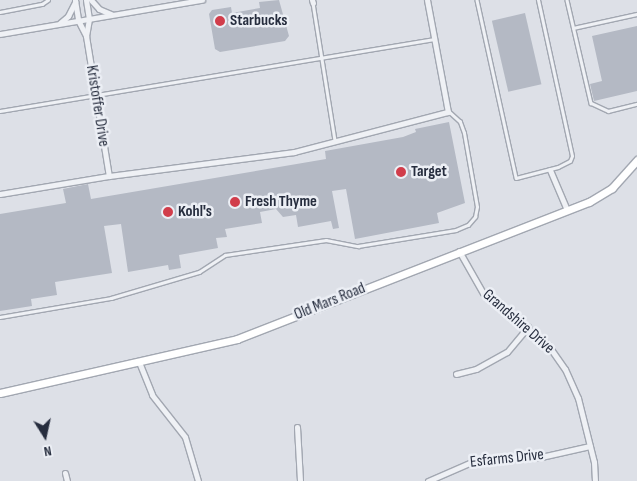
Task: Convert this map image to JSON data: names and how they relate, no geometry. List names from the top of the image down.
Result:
{
  "streets": {
    "street": [
      "Kristoffer Drive",
      "Old Mars Road",
      "Grandshire Drive",
      "Esfarms Drive"
    ]
  },
  "crossings": [
    ["Old Mars Road", "Grandshire Drive"],
    ["Grandshire Drive", "Esfarms Drive"]
  ],
  "places": [
    "Starbucks",
    "Target",
    "Fresh Thyme",
    "Kohl's"
  ],
  "north": "bottom"
}
